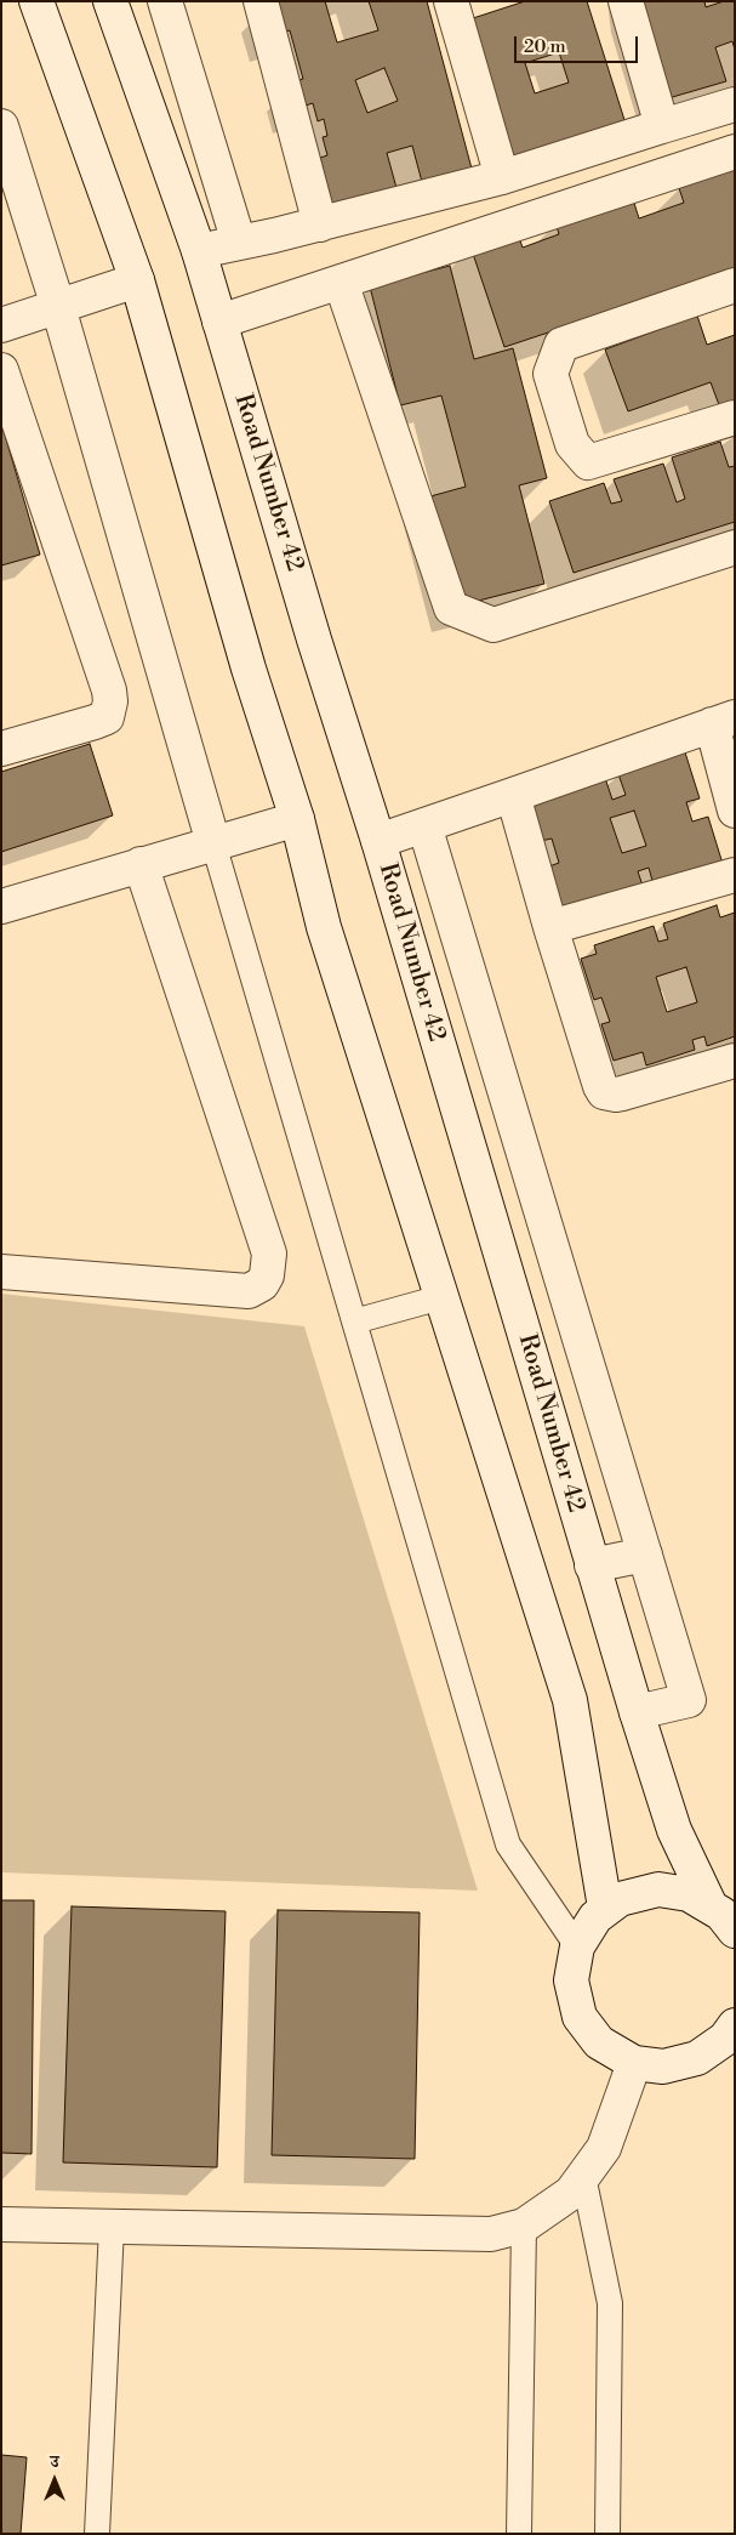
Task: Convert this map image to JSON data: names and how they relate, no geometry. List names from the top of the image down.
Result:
{
  "streets": {
    "street": ["Road Number 42"]
  },
  "scale_bar": "20 m",
  "north": "top"
}
